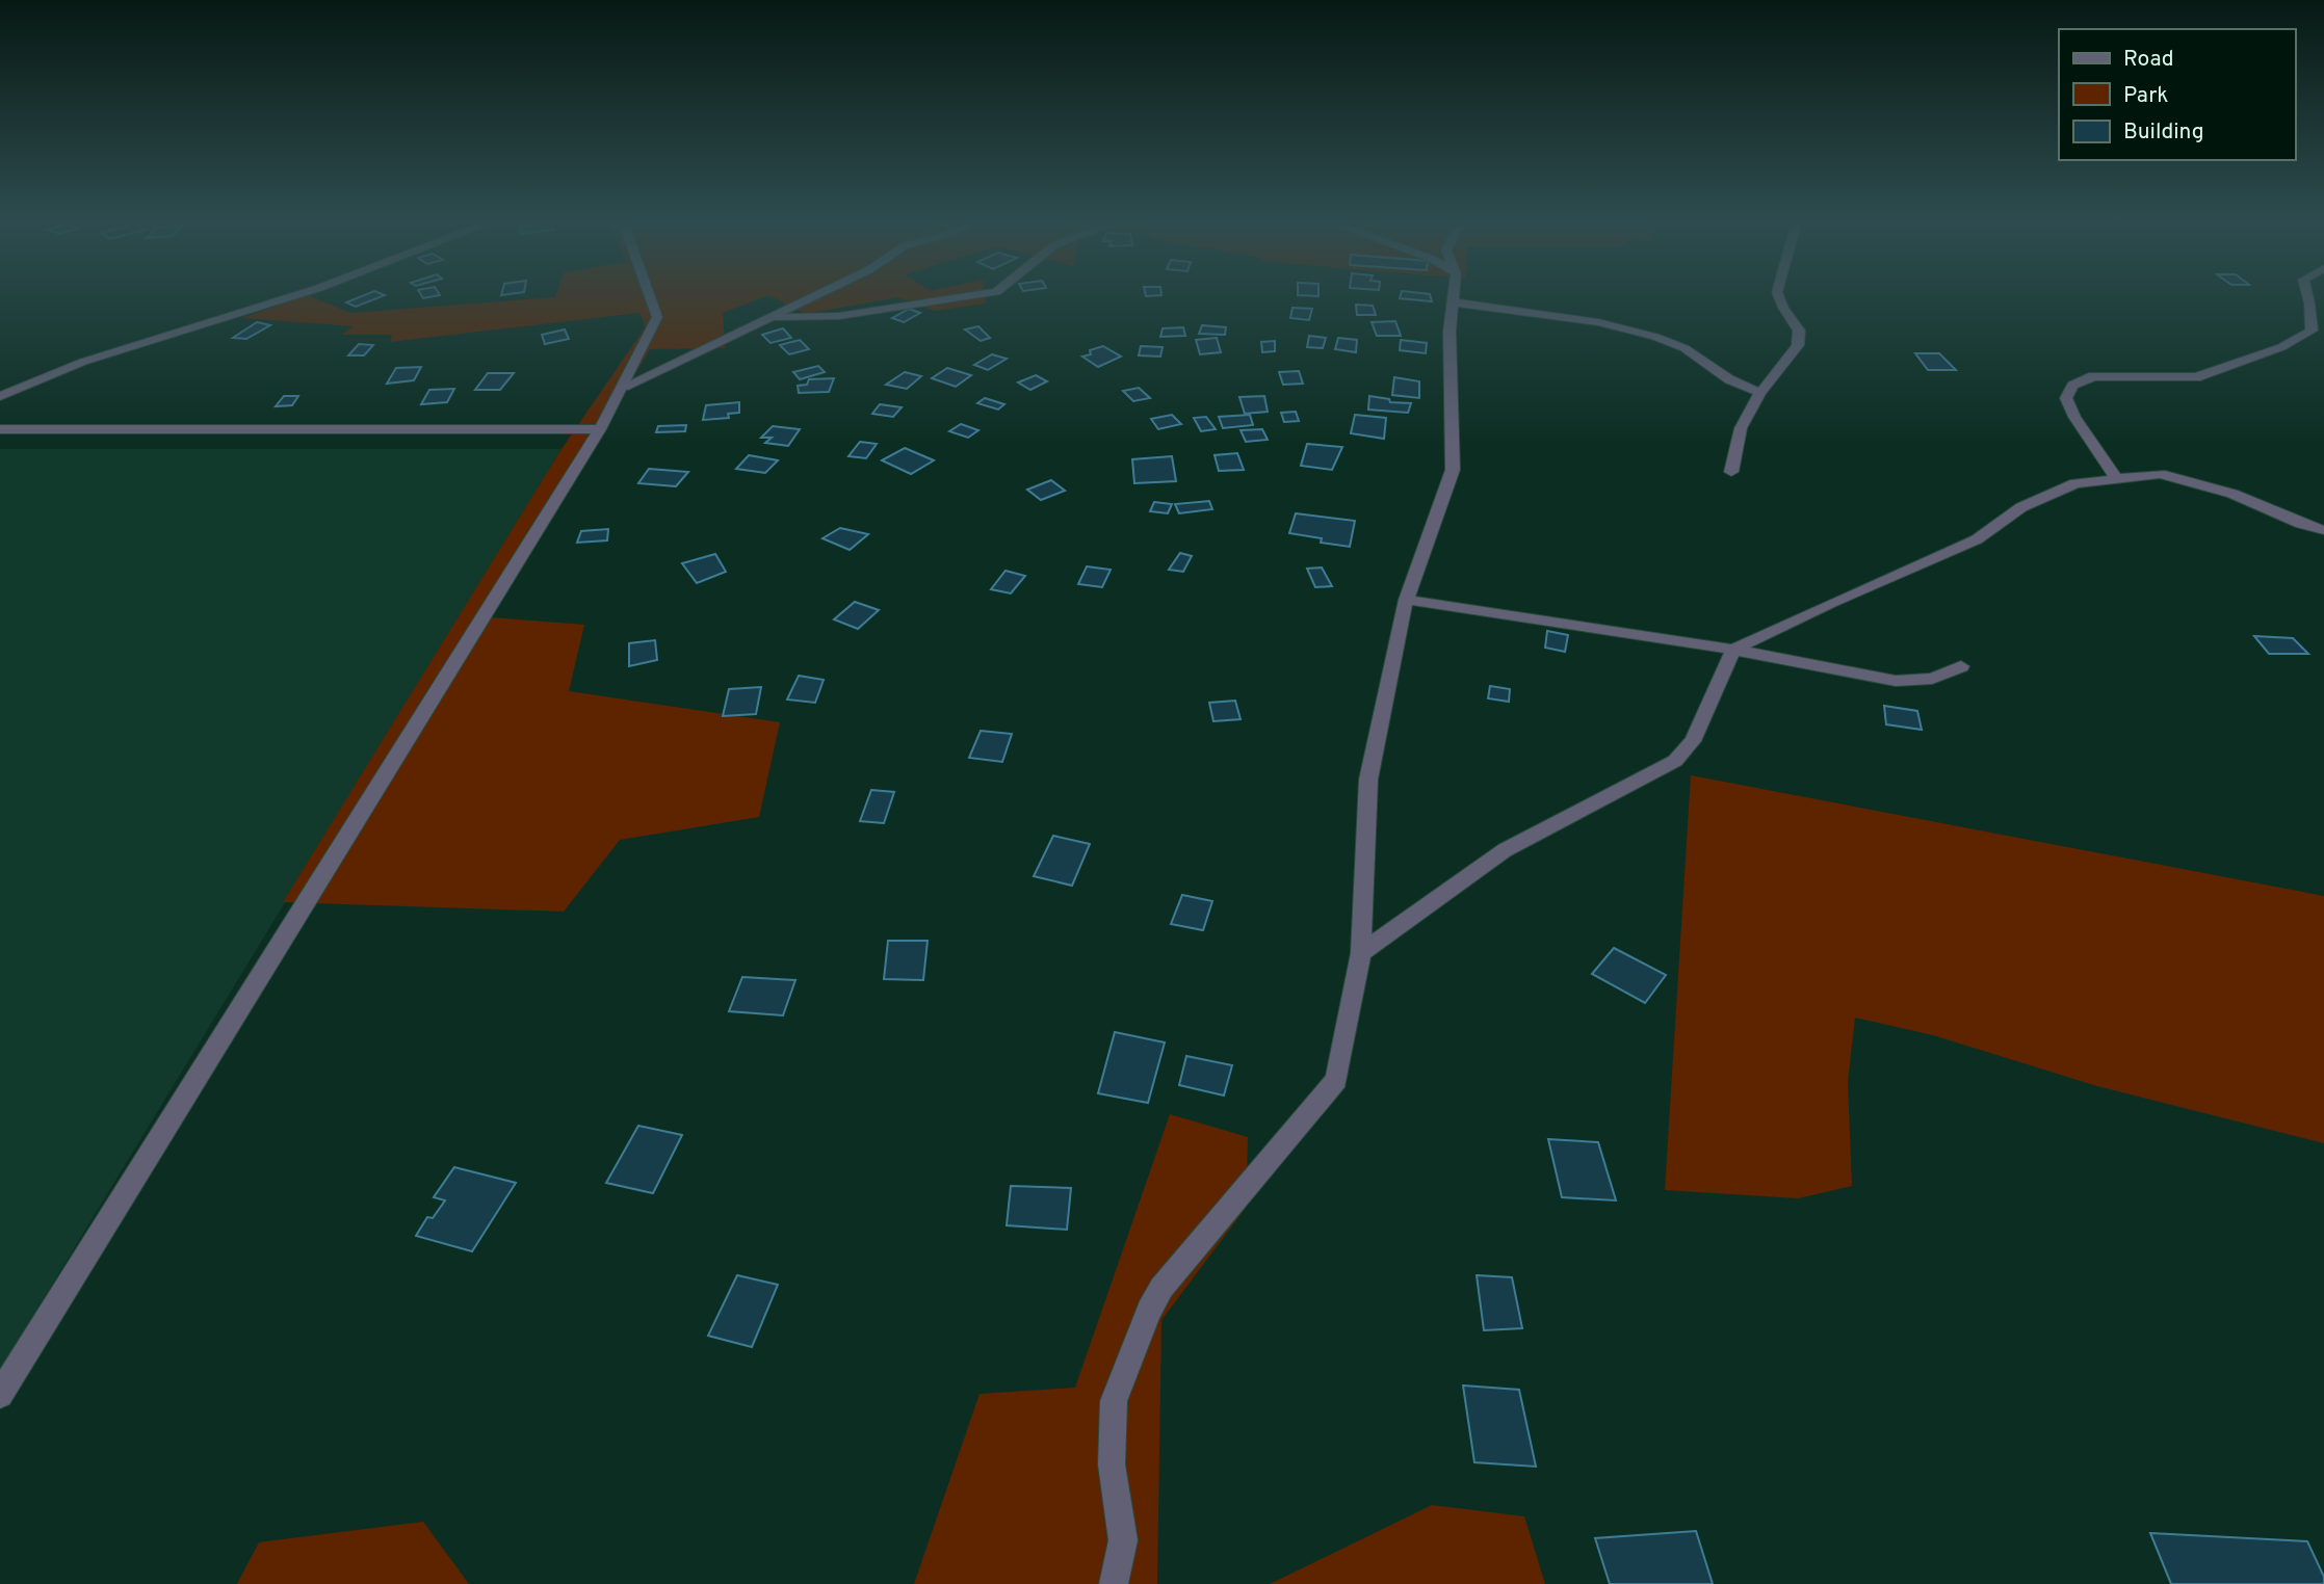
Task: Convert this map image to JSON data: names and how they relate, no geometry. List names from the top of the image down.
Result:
{
  "legend": ["Road", "Park", "Building"]
}
